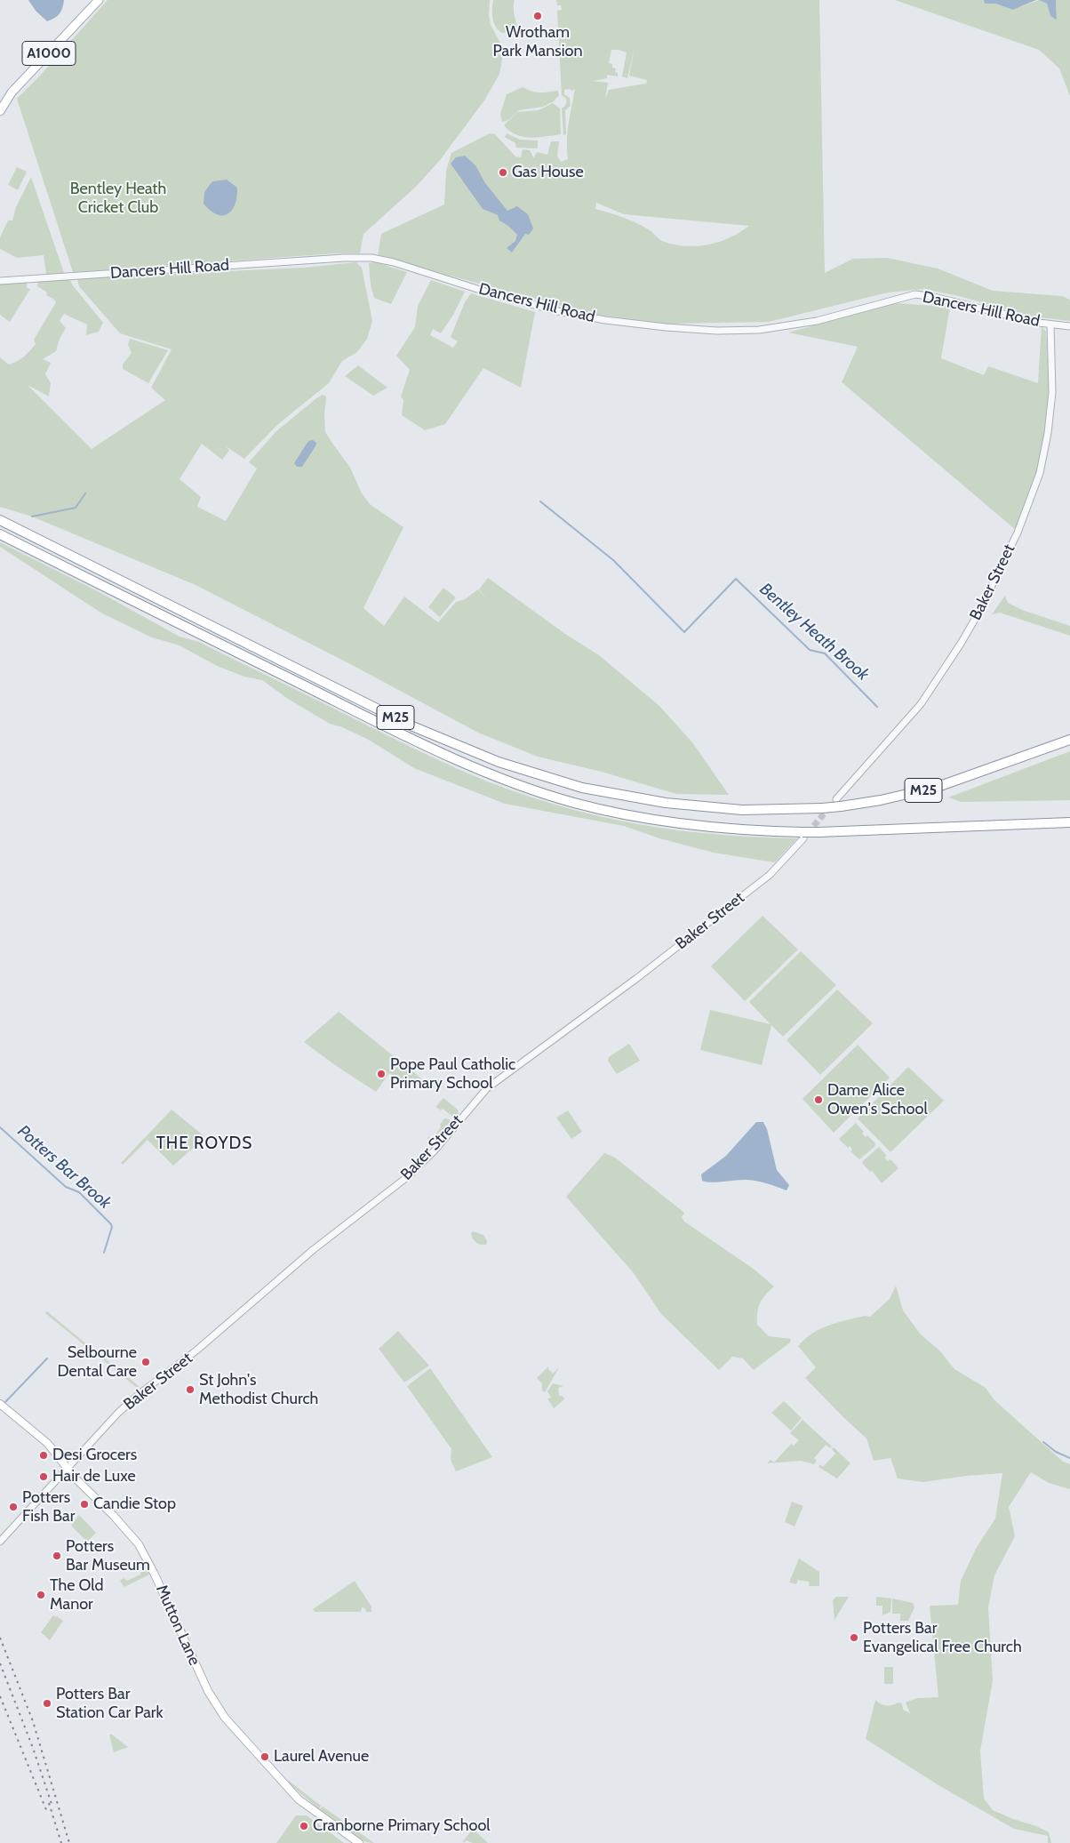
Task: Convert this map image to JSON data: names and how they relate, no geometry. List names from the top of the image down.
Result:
{
  "streets": {
    "highway": ["M25"],
    "main road": ["A1000", "Mutton Lane"],
    "street": ["Dancers Hill Road", "Baker Street"]
  },
  "crossings": [
    ["Dancers Hill Road", "Baker Street"],
    ["Baker Street", "M25"],
    ["Baker Street", "Mutton Lane"]
  ],
  "districts": ["THE ROYDS"],
  "water": ["Bentley Heath Brook", "Potters Bar Brook"],
  "parks": ["Bentley Heath Cricket Club"],
  "places": [
    "Wrotham Park Mansion",
    "Gas House",
    "Pope Paul Catholic Primary School",
    "Dame Alice Owen's School",
    "Selbourne Dental Care",
    "St John's Methodist Church",
    "Desi Grocers",
    "Hair de Luxe",
    "Candie Stop",
    "Potters Fish Bar",
    "Potters Bar Museum",
    "The Old Manor",
    "Potters Bar Evangelical Free Church",
    "Potters Bar Station Car Park",
    "Laurel Avenue",
    "Cranborne Primary School"
  ]
}
